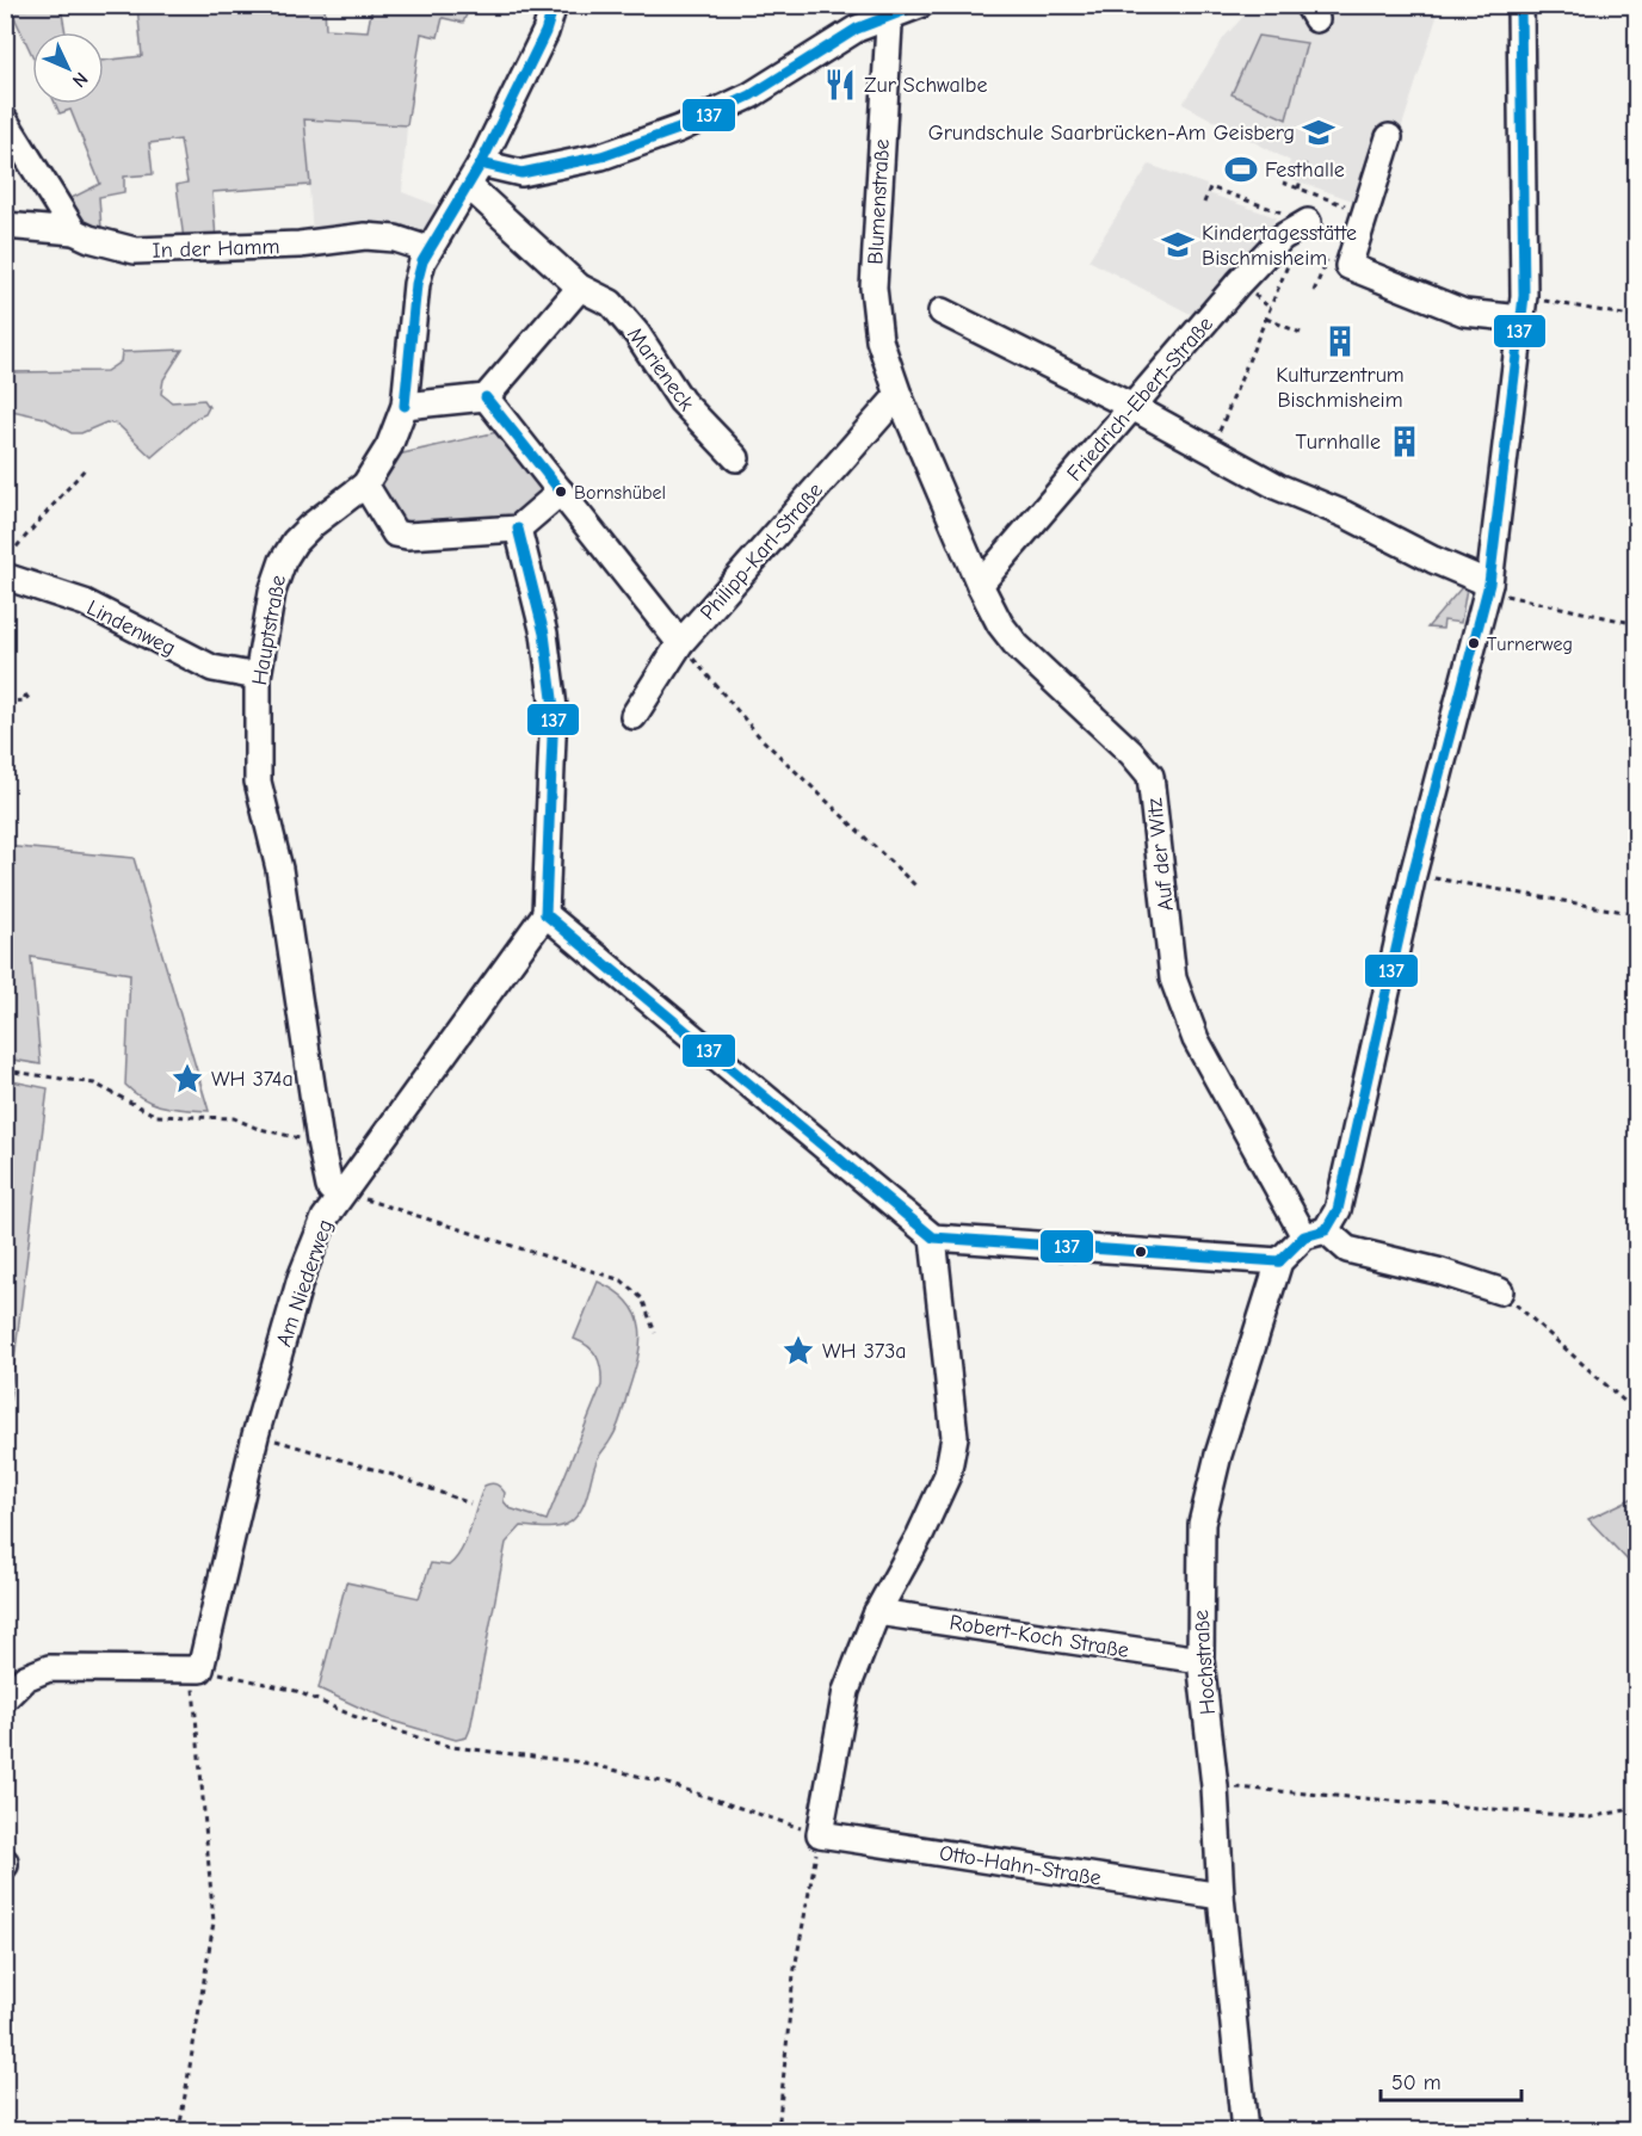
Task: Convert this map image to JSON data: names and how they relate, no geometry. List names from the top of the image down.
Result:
{
  "streets": {
    "street": [
      "Blumenstraße",
      "In der Hamm",
      "Marieneck",
      "Friedrich-Ebert-Straße",
      "Philipp-Karl-Straße",
      "Lindenweg",
      "Hauptstraße",
      "Auf der Witz",
      "Am Niederweg",
      "Robert-Koch Straße",
      "Hochstraße",
      "Otto-Hahn-Straße"
    ]
  },
  "crossings": [
    ["Blumenstraße", "Philipp-Karl-Straße"],
    ["Blumenstraße", "Auf der Witz"],
    ["In der Hamm", "Hauptstraße"],
    ["Marieneck", "Hauptstraße"],
    ["Friedrich-Ebert-Straße", "Auf der Witz"],
    ["Philipp-Karl-Straße", "Auf der Witz"],
    ["Lindenweg", "Hauptstraße"],
    ["Hauptstraße", "Am Niederweg"],
    ["Auf der Witz", "Hochstraße"],
    ["Robert-Koch Straße", "Hochstraße"],
    ["Hochstraße", "Otto-Hahn-Straße"]
  ],
  "places": {
    "restaurant": ["Zur Schwalbe"],
    "school or university": ["Grundschule Saarbrücken-Am Geisberg", "Kindertagesstätte Bischmisheim"],
    "sports": ["Festhalle"],
    "building": ["Kulturzentrum Bischmisheim", "Turnhalle"],
    "other": ["Bornshübel", "Turnerweg"],
    "place": ["WH 374a", "WH 373a"]
  },
  "lines": ["transit line 137"],
  "scale_bar": "50 m",
  "north": "bottom right"
}
